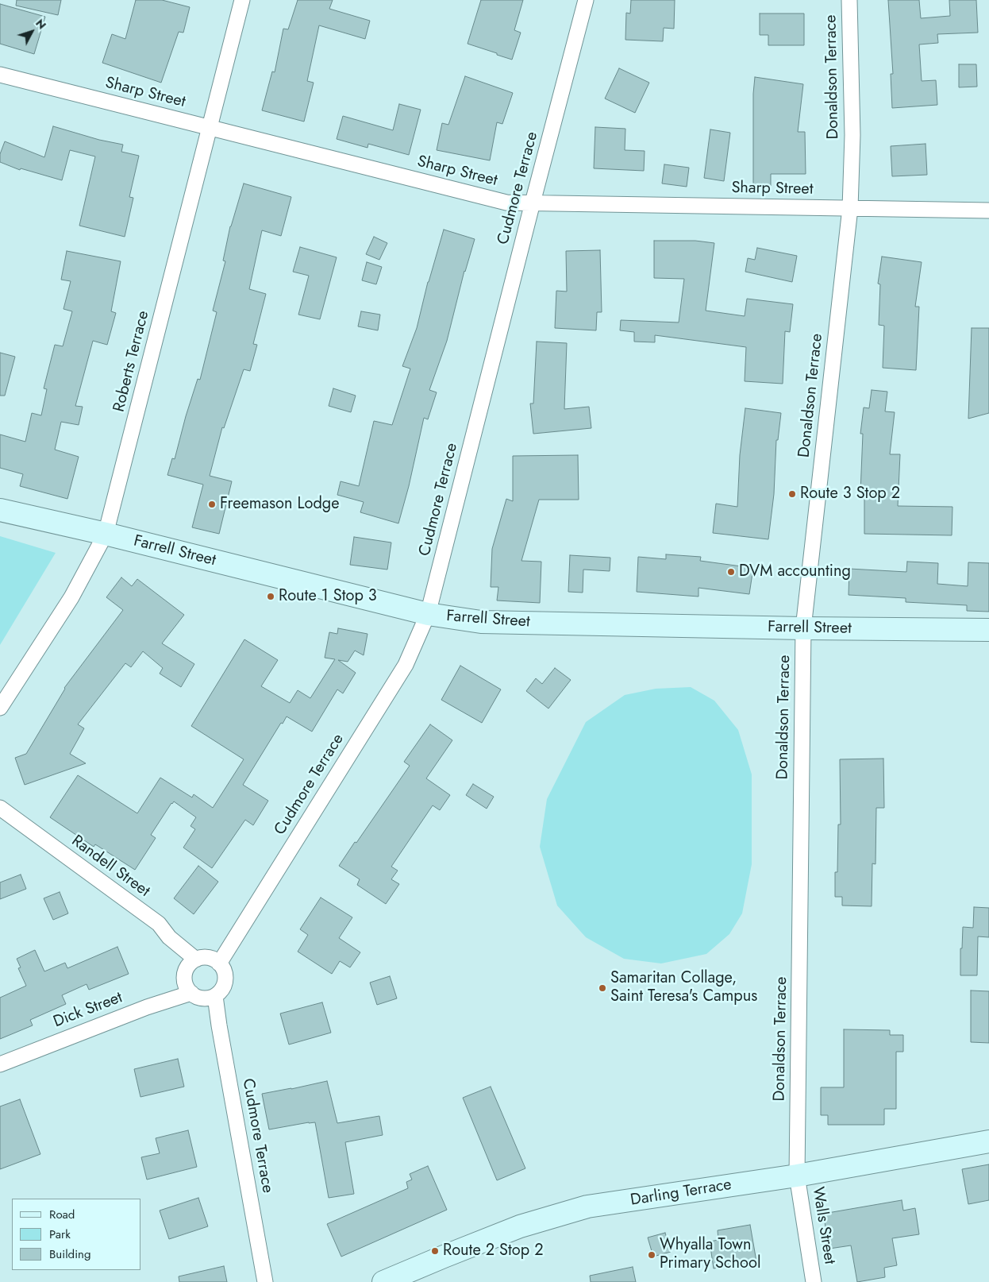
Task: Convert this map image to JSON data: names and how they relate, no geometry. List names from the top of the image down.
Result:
{
  "streets": {
    "main road": ["Farrell Street", "Darling Terrace"],
    "street": [
      "Donaldson Terrace",
      "Sharp Street",
      "Cudmore Terrace",
      "Roberts Terrace",
      "Randell Street",
      "Dick Street",
      "Walls Street"
    ]
  },
  "crossings": [
    ["Donaldson Terrace", "Sharp Street"],
    ["Donaldson Terrace", "Farrell Street"],
    ["Donaldson Terrace", "Darling Terrace"],
    ["Donaldson Terrace", "Walls Street"],
    ["Sharp Street", "Cudmore Terrace"],
    ["Sharp Street", "Roberts Terrace"],
    ["Cudmore Terrace", "Farrell Street"],
    ["Cudmore Terrace", "Randell Street"],
    ["Cudmore Terrace", "Dick Street"],
    ["Roberts Terrace", "Farrell Street"],
    ["Randell Street", "Dick Street"],
    ["Darling Terrace", "Walls Street"]
  ],
  "places": [
    "Route 3 Stop 2",
    "Freemason Lodge",
    "DVM accounting",
    "Route 1 Stop 3",
    "Samaritan Collage, Saint Teresa's Campus",
    "Route 2 Stop 2",
    "Whyalla Town Primary School"
  ],
  "legend": ["Road", "Park", "Building"],
  "north": "top right"
}
